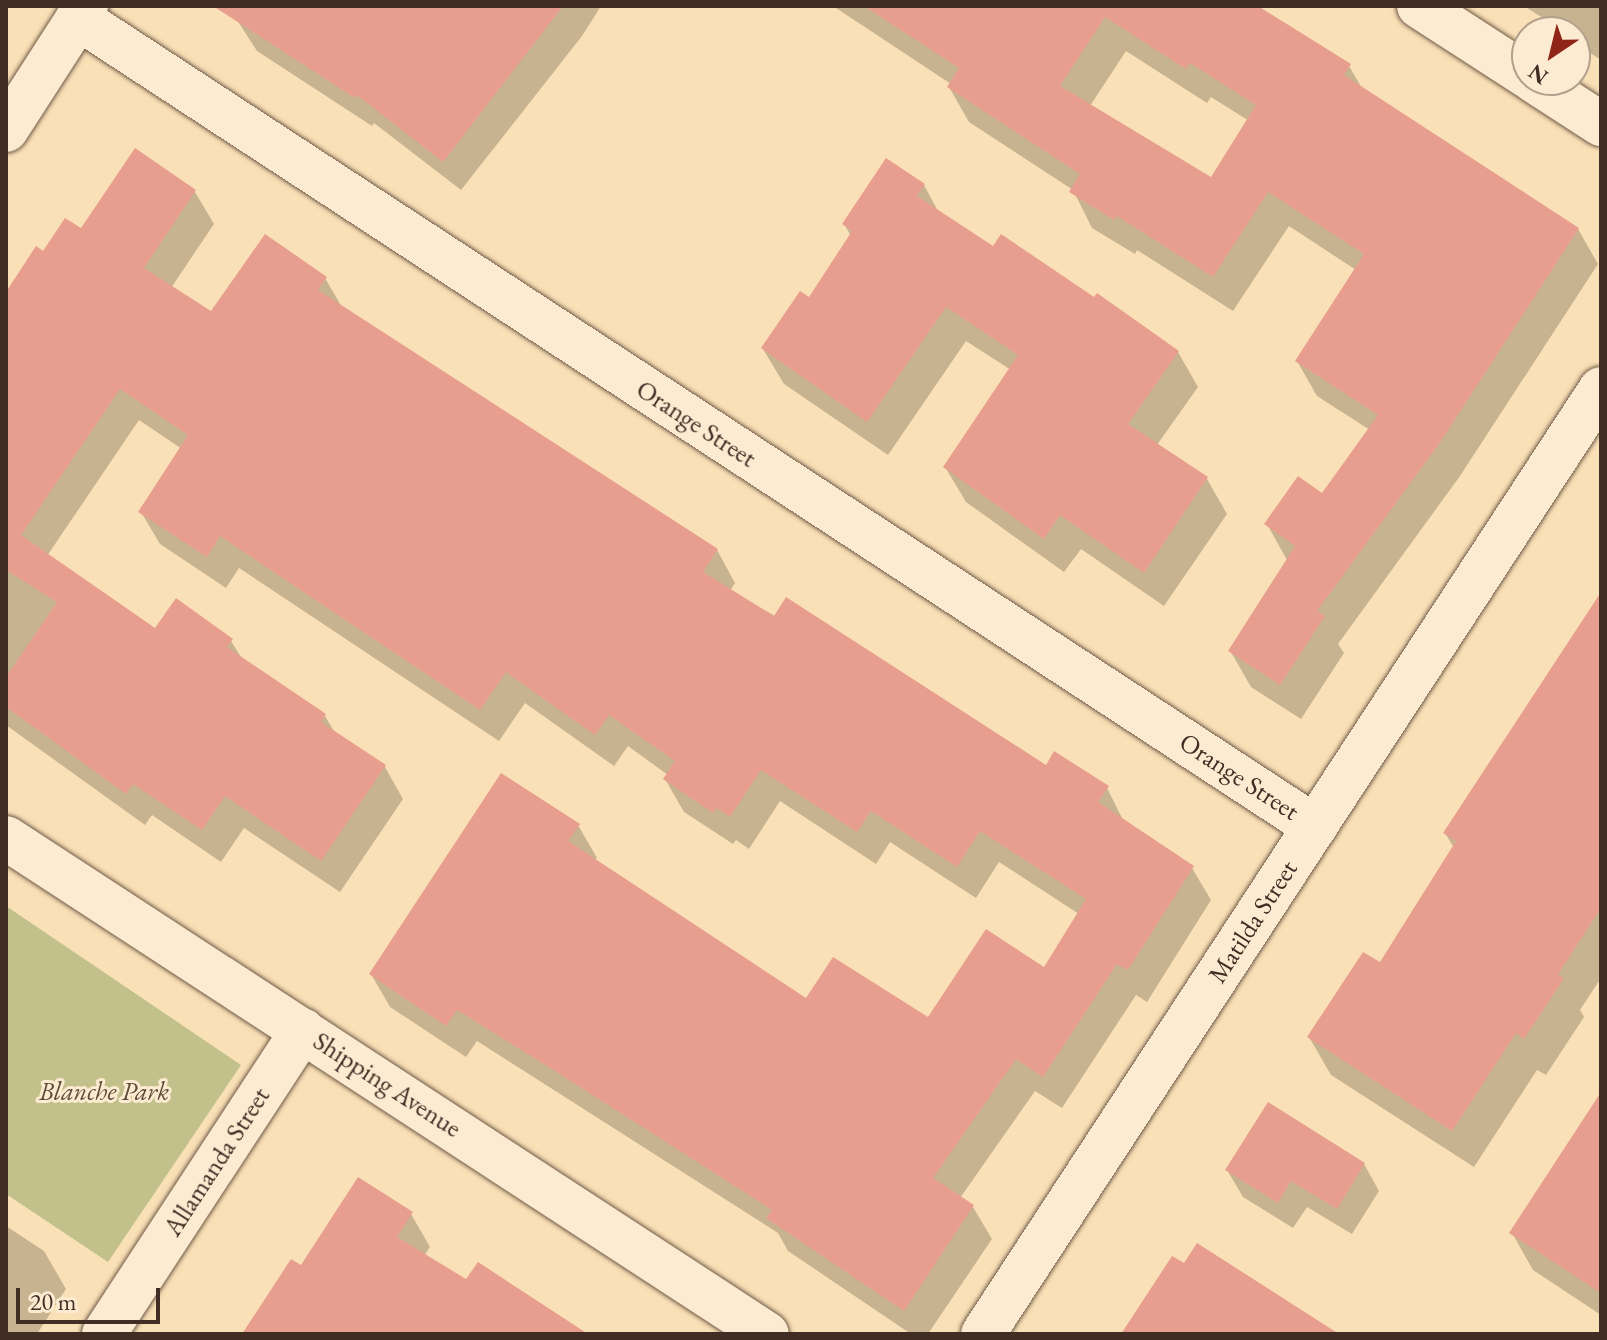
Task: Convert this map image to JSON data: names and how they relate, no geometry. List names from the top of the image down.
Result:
{
  "streets": {
    "street": [
      "Orange Street",
      "Matilda Street",
      "Shipping Avenue",
      "Allamanda Street"
    ]
  },
  "crossings": [
    ["Orange Street", "Matilda Street"],
    ["Shipping Avenue", "Allamanda Street"]
  ],
  "parks": ["Blanche Park"],
  "scale_bar": "20 m",
  "north": "bottom left"
}
